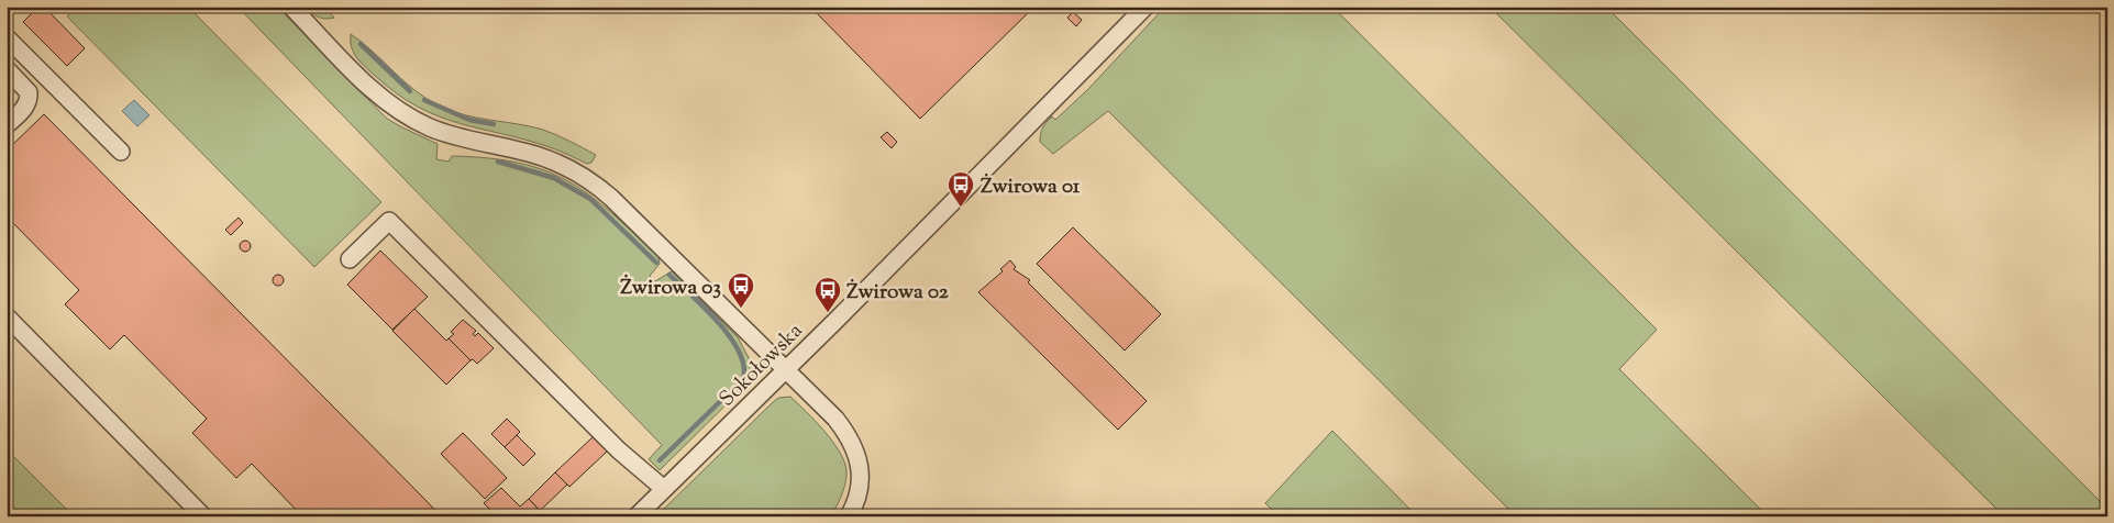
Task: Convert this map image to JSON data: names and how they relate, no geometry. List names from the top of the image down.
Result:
{
  "streets": {
    "street": ["Sokołowska"]
  },
  "places": {
    "bus stop": ["Żwirowa 01", "Żwirowa 03", "Żwirowa 02"]
  }
}
